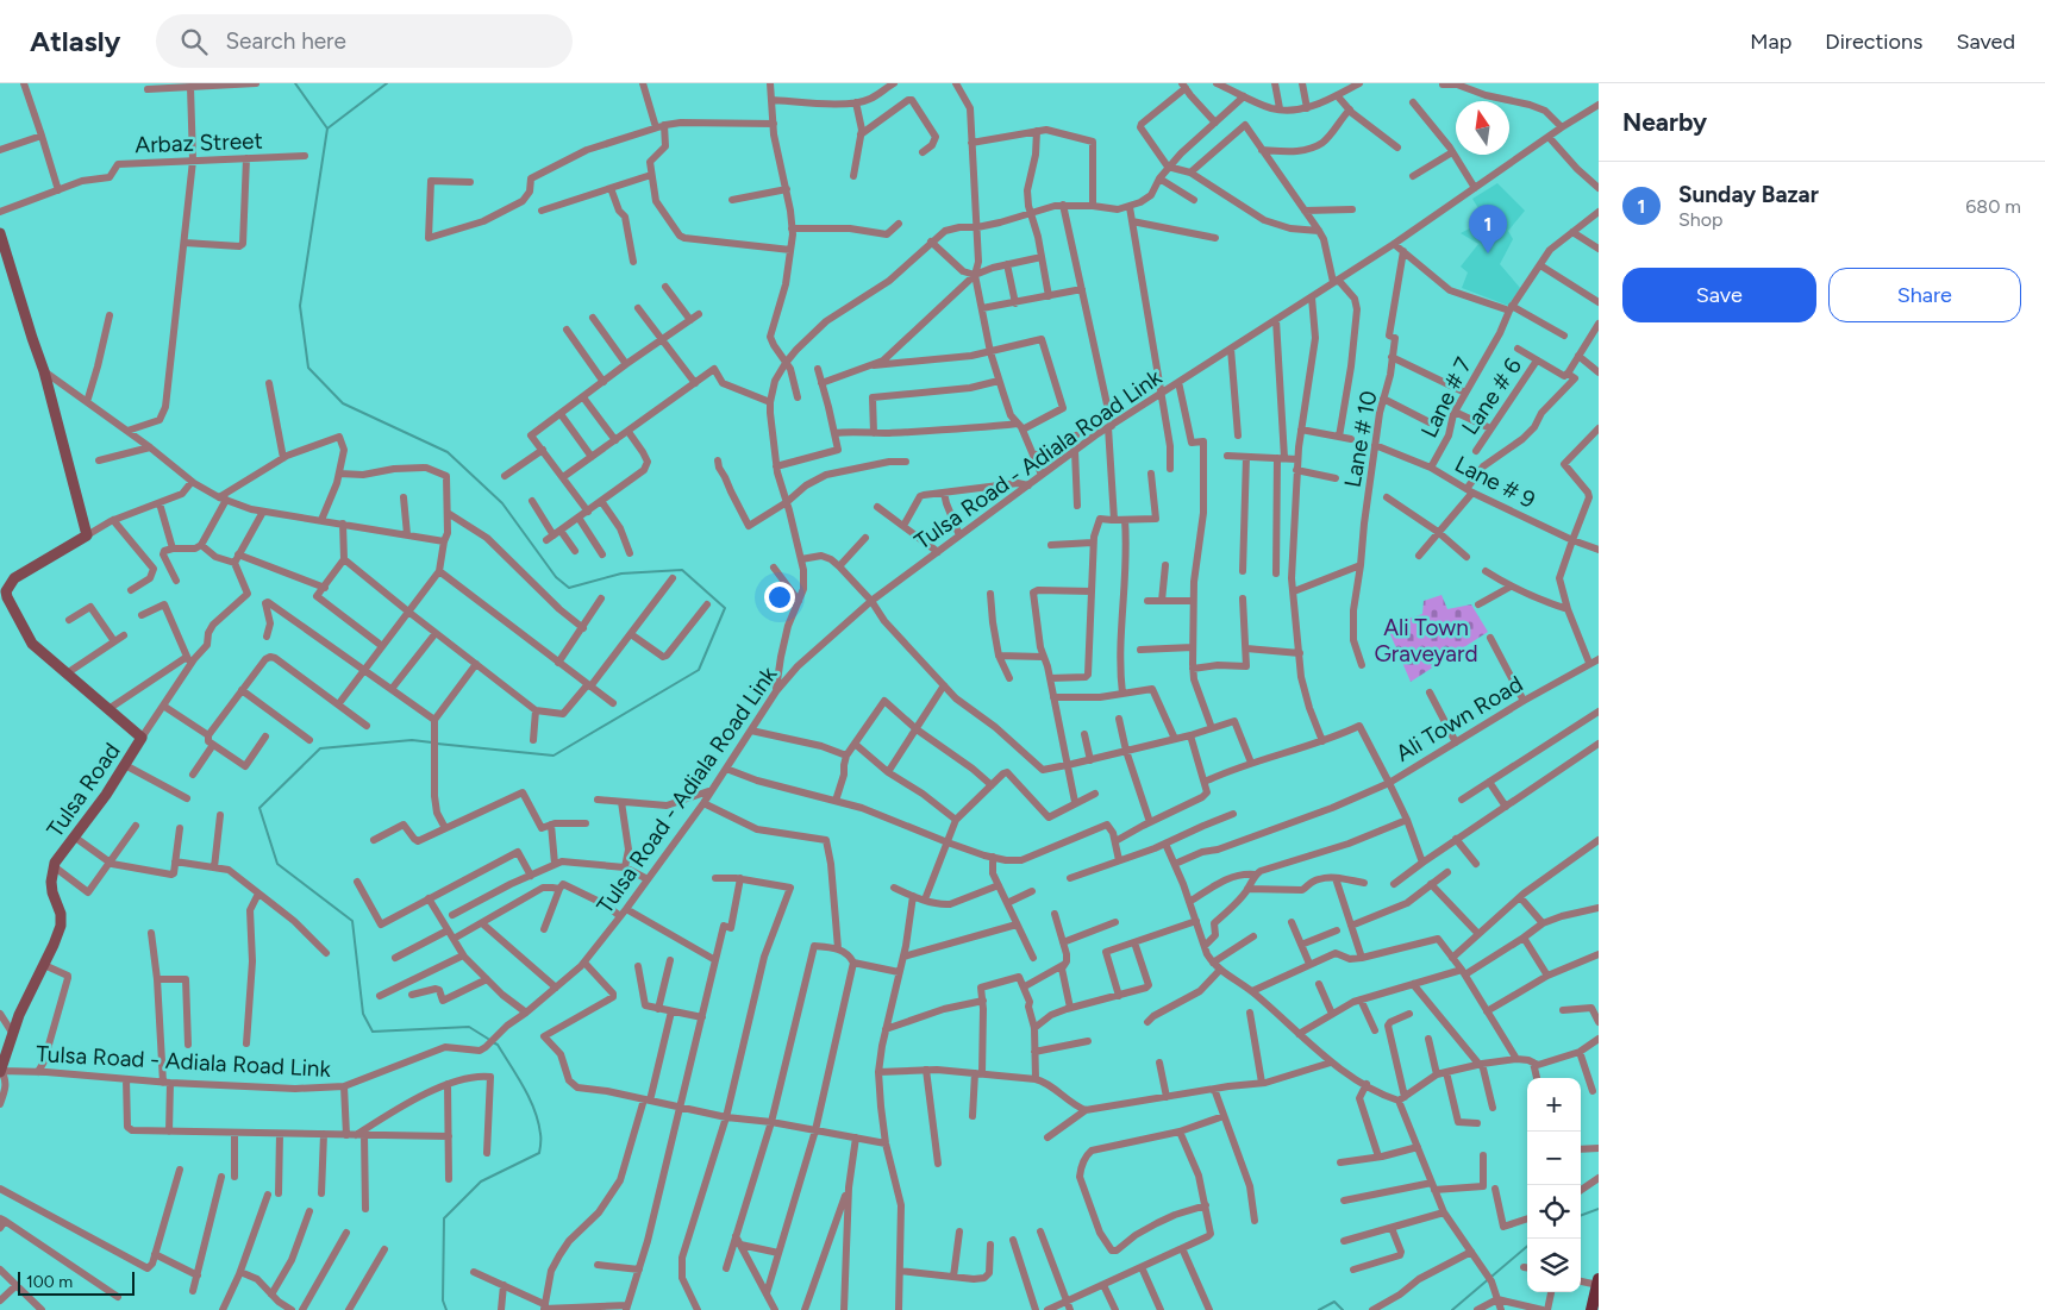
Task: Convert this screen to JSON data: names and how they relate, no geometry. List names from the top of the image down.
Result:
{
  "streets": {
    "main road": ["Tulsa Road"],
    "street": [
      "Arbaz Street",
      "Lane # 6",
      "Lane # 7",
      "Lane # 10",
      "Tulsa Road - Adiala Road Link",
      "Lane # 9",
      "Ali Town Road"
    ]
  },
  "crossings": [
    ["Lane # 7", "Lane # 9"],
    ["Lane # 10", "Lane # 9"],
    ["Tulsa Road - Adiala Road Link", "Tulsa Road"]
  ],
  "parks": ["Ali Town Graveyard"],
  "scale_bar": "100 m",
  "north": "top",
  "page": {
    "header": "Atlasly",
    "search": "Search here",
    "nav": ["Map", "Directions", "Saved"],
    "heading": "Nearby",
    "list": [
      {
        "mark": "1",
        "name": "Sunday Bazar",
        "note": "Shop",
        "value": "680 m"
      }
    ],
    "pins": "1",
    "buttons": ["Save", "Share"],
    "map_buttons": ["+", "−"],
    "scale": "100 m"
  }
}
